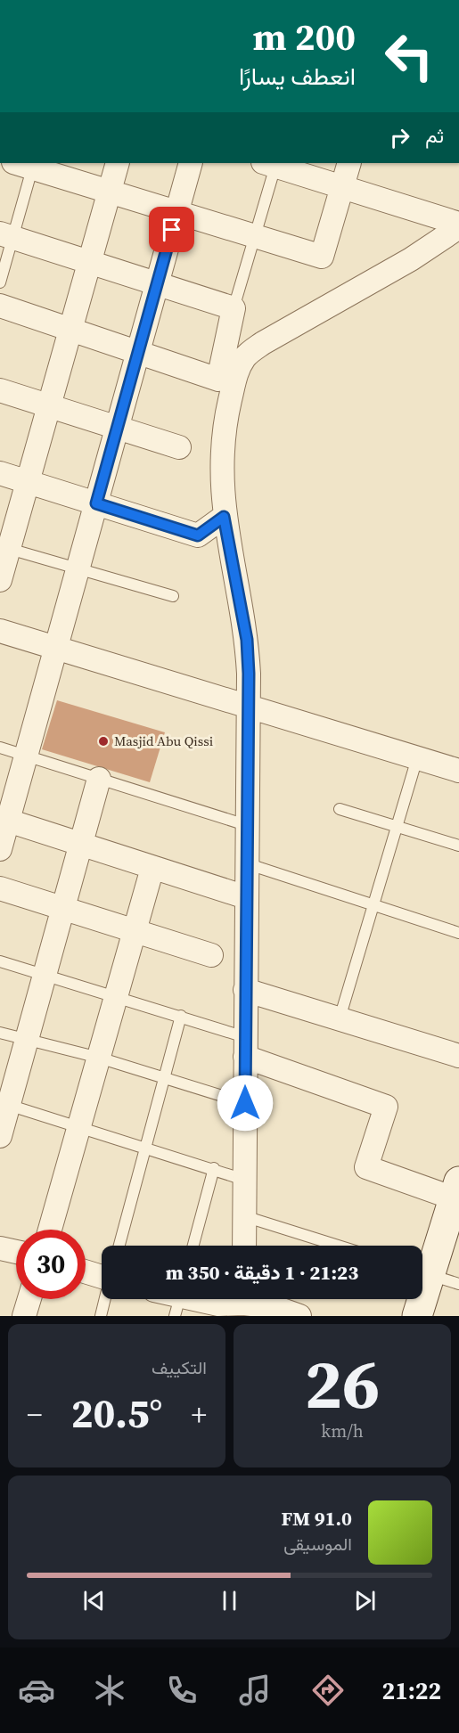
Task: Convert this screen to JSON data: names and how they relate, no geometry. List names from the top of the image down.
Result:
{
  "places": ["Masjid Abu Qissi"],
  "page": {
    "turn": ["200 m", "انعطف يسارًا"],
    "then": "ثم",
    "limit": "30",
    "trip": "21:23 · 1 دقيقة · 350 m",
    "tile": [
      ["26", "km/h"],
      "التكييف"
    ],
    "heat": ["−", "20.5°", "+"],
    "song": ["91.0 FM", "الموسيقى"],
    "tabs": "21:22"
  }
}
